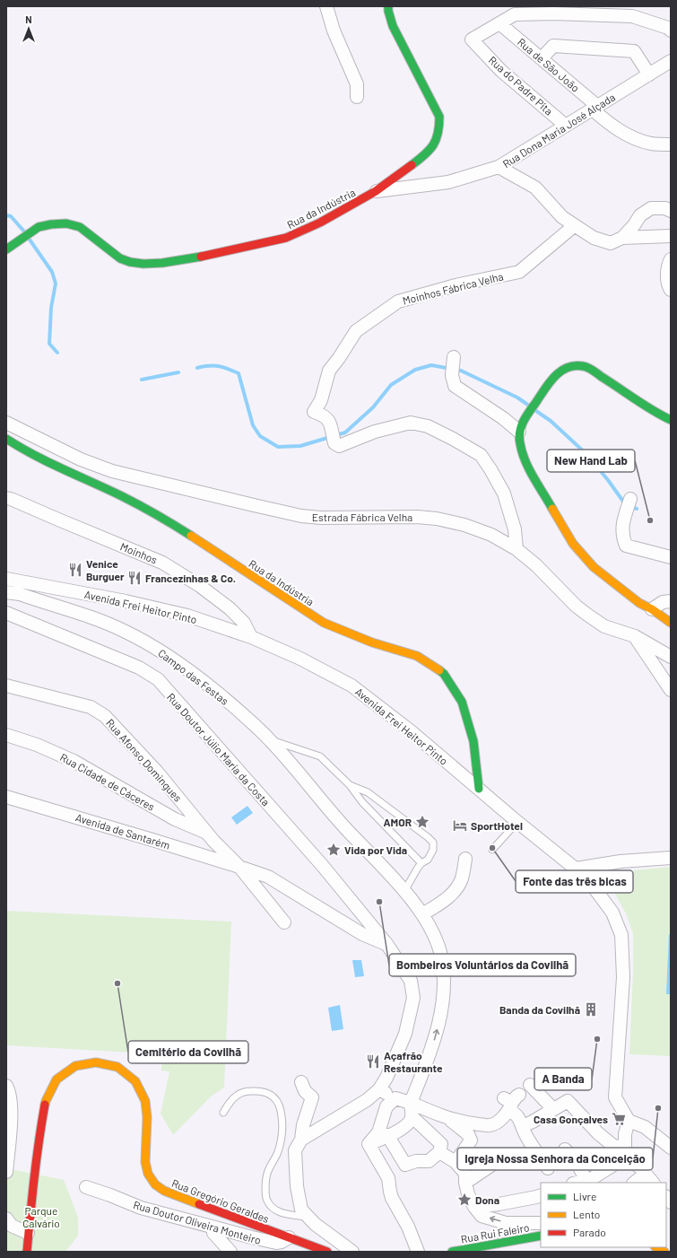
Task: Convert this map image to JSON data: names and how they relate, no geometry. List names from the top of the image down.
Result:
{
  "streets": {
    "street": [
      "Rua de São João",
      "Rua do Padre Pita",
      "Rua Dona Maria José Alçada",
      "Rua da Indústria",
      "Moinhos Fábrica Velha",
      "Estrada Fábrica Velha",
      "Moinhos",
      "Avenida Frei Heitor Pinto",
      "Campo das Festas",
      "Rua Doutor Júlio Maria da Costa",
      "Rua Afonso Domingues",
      "Rua Cidade de Cáceres",
      "Avenida de Santarém",
      "Rua Gregório Geraldes",
      "Rua Doutor Oliveira Monteiro",
      "Rua Rui Faleiro"
    ]
  },
  "crossings": [
    ["Rua de São João", "Rua do Padre Pita"],
    ["Rua de São João", "Rua Dona Maria José Alçada"],
    ["Rua do Padre Pita", "Rua Dona Maria José Alçada"],
    ["Rua Dona Maria José Alçada", "Rua da Indústria"],
    ["Rua da Indústria", "Avenida Frei Heitor Pinto"],
    ["Moinhos Fábrica Velha", "Estrada Fábrica Velha"],
    ["Moinhos", "Avenida Frei Heitor Pinto"],
    ["Rua Doutor Júlio Maria da Costa", "Avenida de Santarém"],
    ["Rua Afonso Domingues", "Rua Cidade de Cáceres"],
    ["Rua Afonso Domingues", "Avenida de Santarém"],
    ["Rua Gregório Geraldes", "Rua Doutor Oliveira Monteiro"]
  ],
  "parks": ["Parque Calvário"],
  "places": {
    "other": [
      "New Hand Lab",
      "Fonte das três bicas",
      "Bombeiros Voluntários da Covilhã",
      "Cemitério da Covilhã",
      "A Banda",
      "Igreja Nossa Senhora da Conceição"
    ],
    "restaurant": ["Venice Burguer", "Francezinhas & Co.", "Açafrão Restaurante"],
    "place": ["AMOR", "Vida por Vida", "Dona"],
    "hotel": ["SportHotel"],
    "building": ["Banda da Covilhã"],
    "supermarket": ["Casa Gonçalves"]
  },
  "legend": ["Livre", "Lento", "Parado"],
  "north": "top"
}
